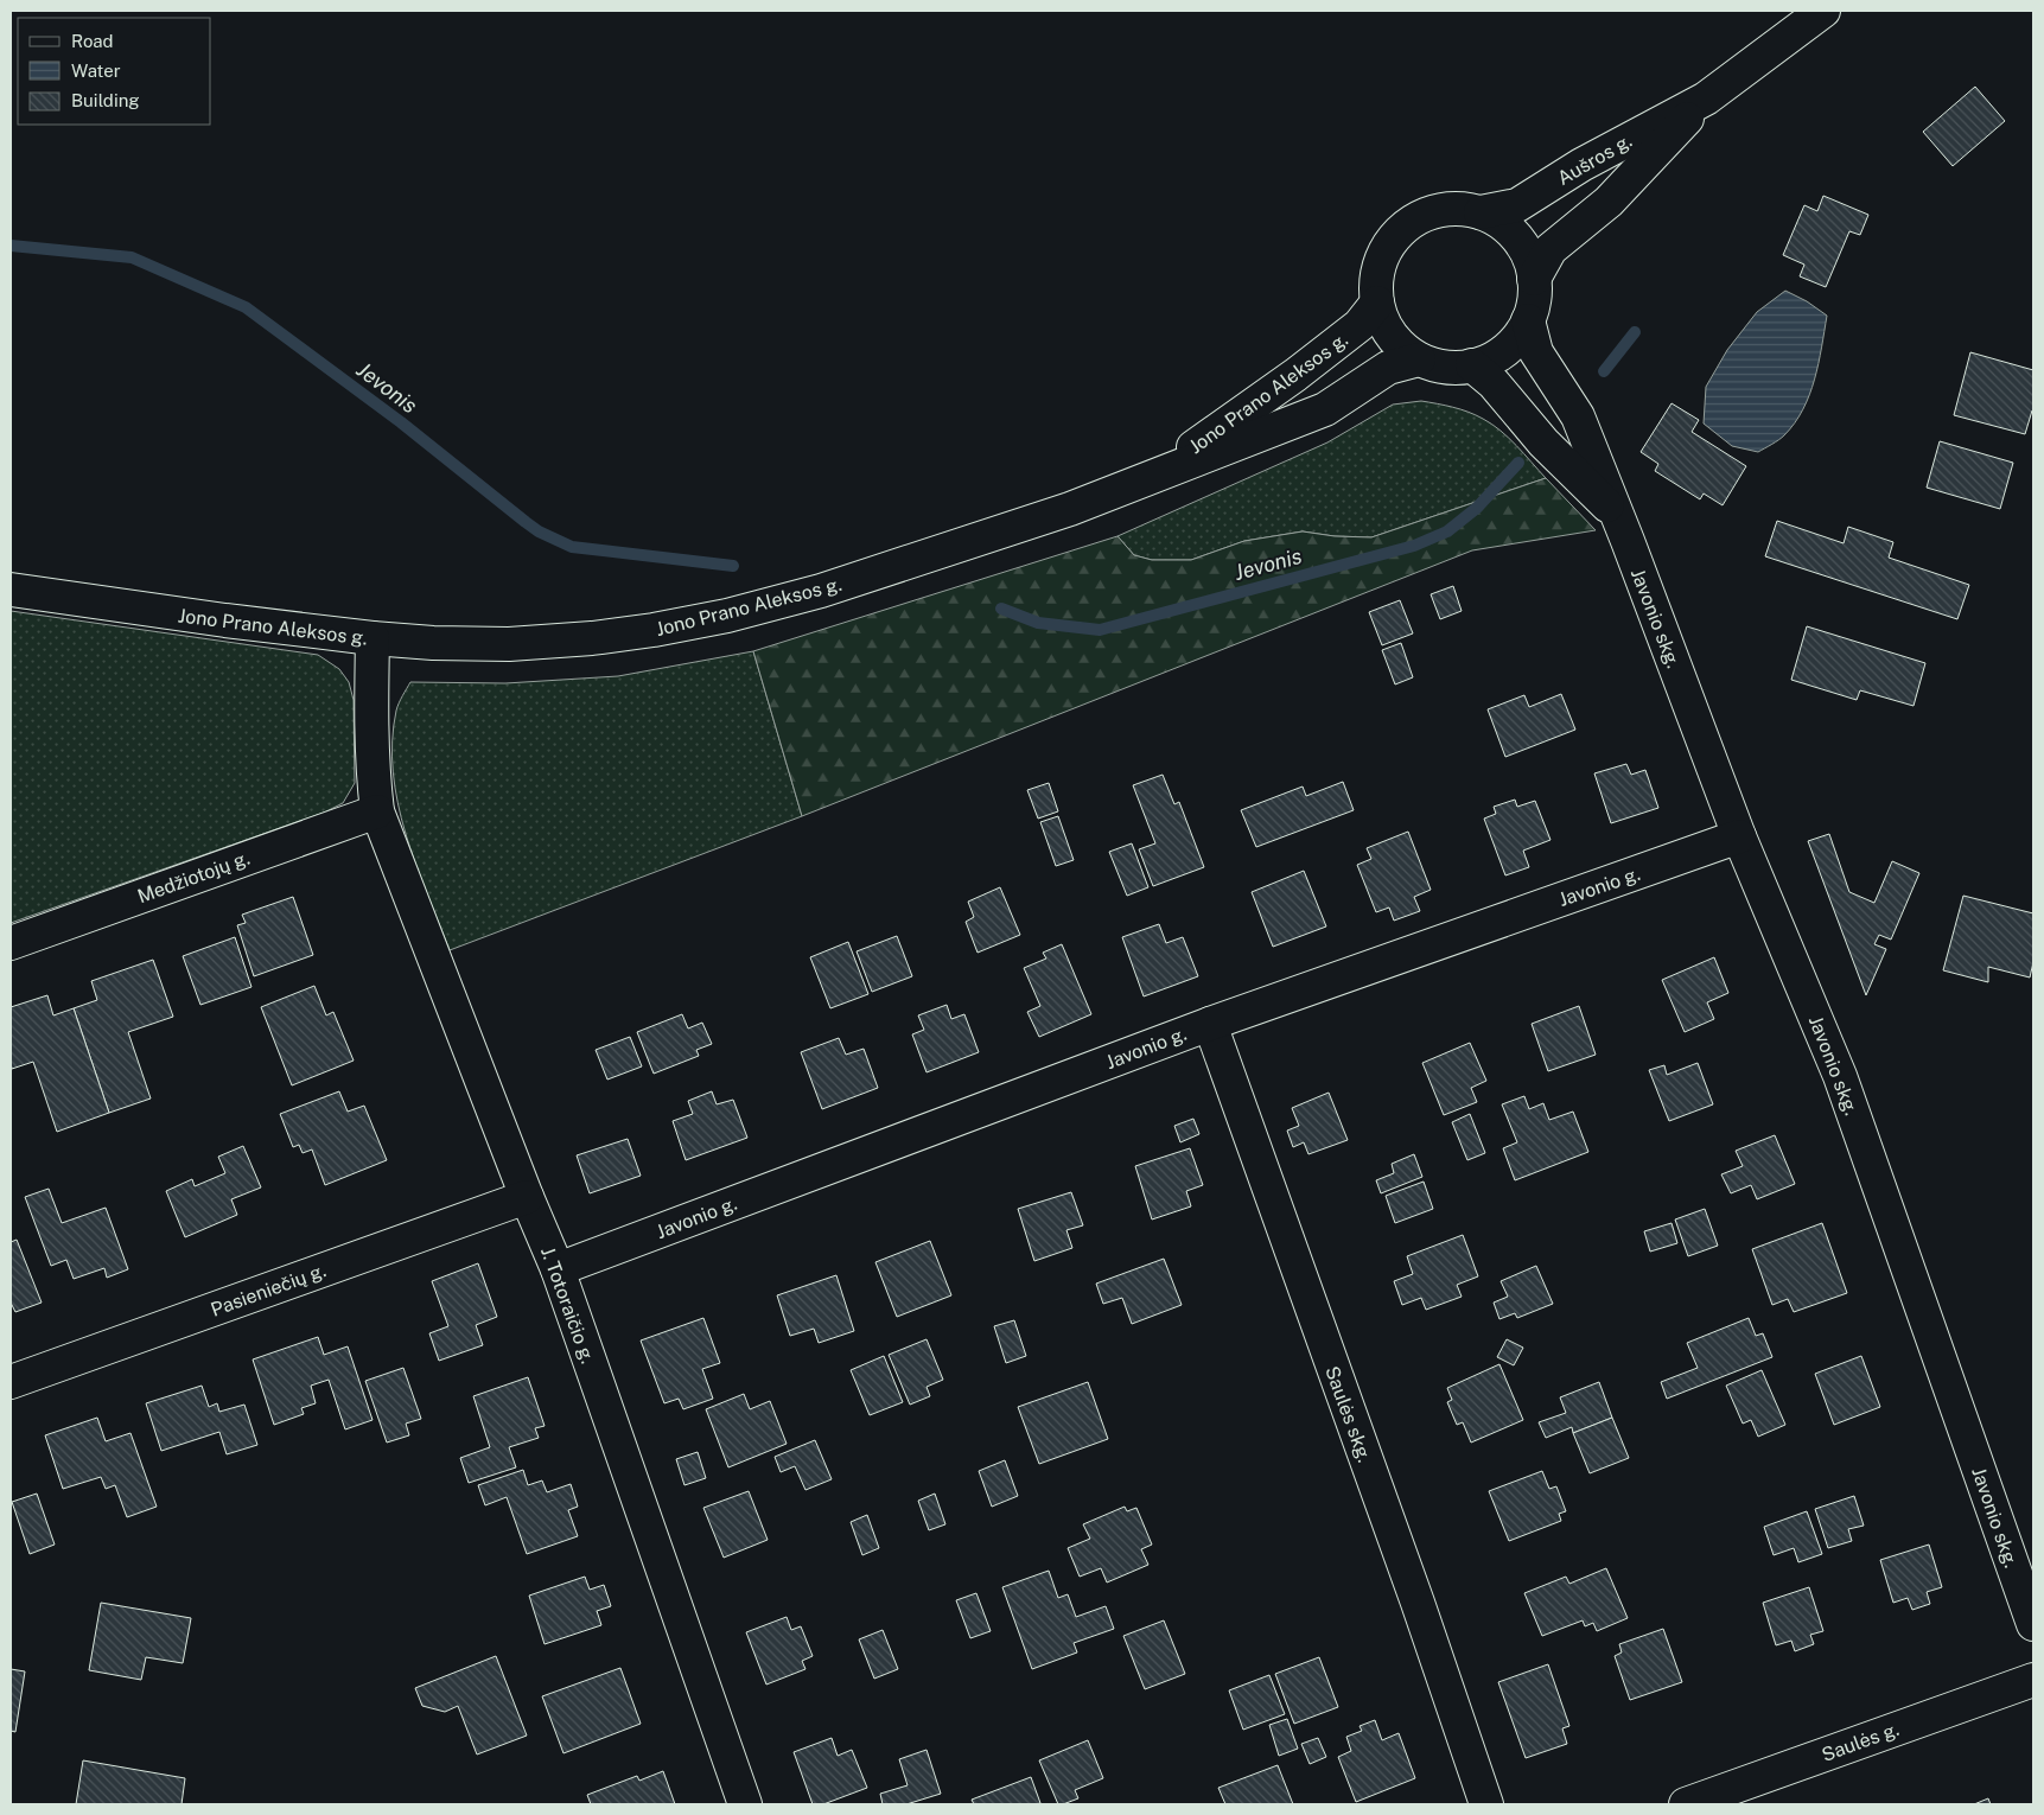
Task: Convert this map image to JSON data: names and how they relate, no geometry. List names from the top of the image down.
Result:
{
  "streets": {
    "street": [
      "Aušros g.",
      "Jono Prano Aleksos g.",
      "Javonio skg.",
      "Medžiotojų g.",
      "Javonio g.",
      "Pasieniečių g.",
      "J. Totoraičio g.",
      "Saulės skg.",
      "Saulės g."
    ]
  },
  "crossings": [
    ["Aušros g.", "Jono Prano Aleksos g."],
    ["Aušros g.", "Javonio skg."],
    ["Jono Prano Aleksos g.", "Javonio skg."],
    ["Jono Prano Aleksos g.", "J. Totoraičio g."],
    ["Javonio skg.", "Javonio g."],
    ["Medžiotojų g.", "J. Totoraičio g."],
    ["Javonio g.", "J. Totoraičio g."],
    ["Javonio g.", "Saulės skg."],
    ["Pasieniečių g.", "J. Totoraičio g."]
  ],
  "water": ["Jevonis"],
  "legend": ["Road", "Water", "Building"]
}
